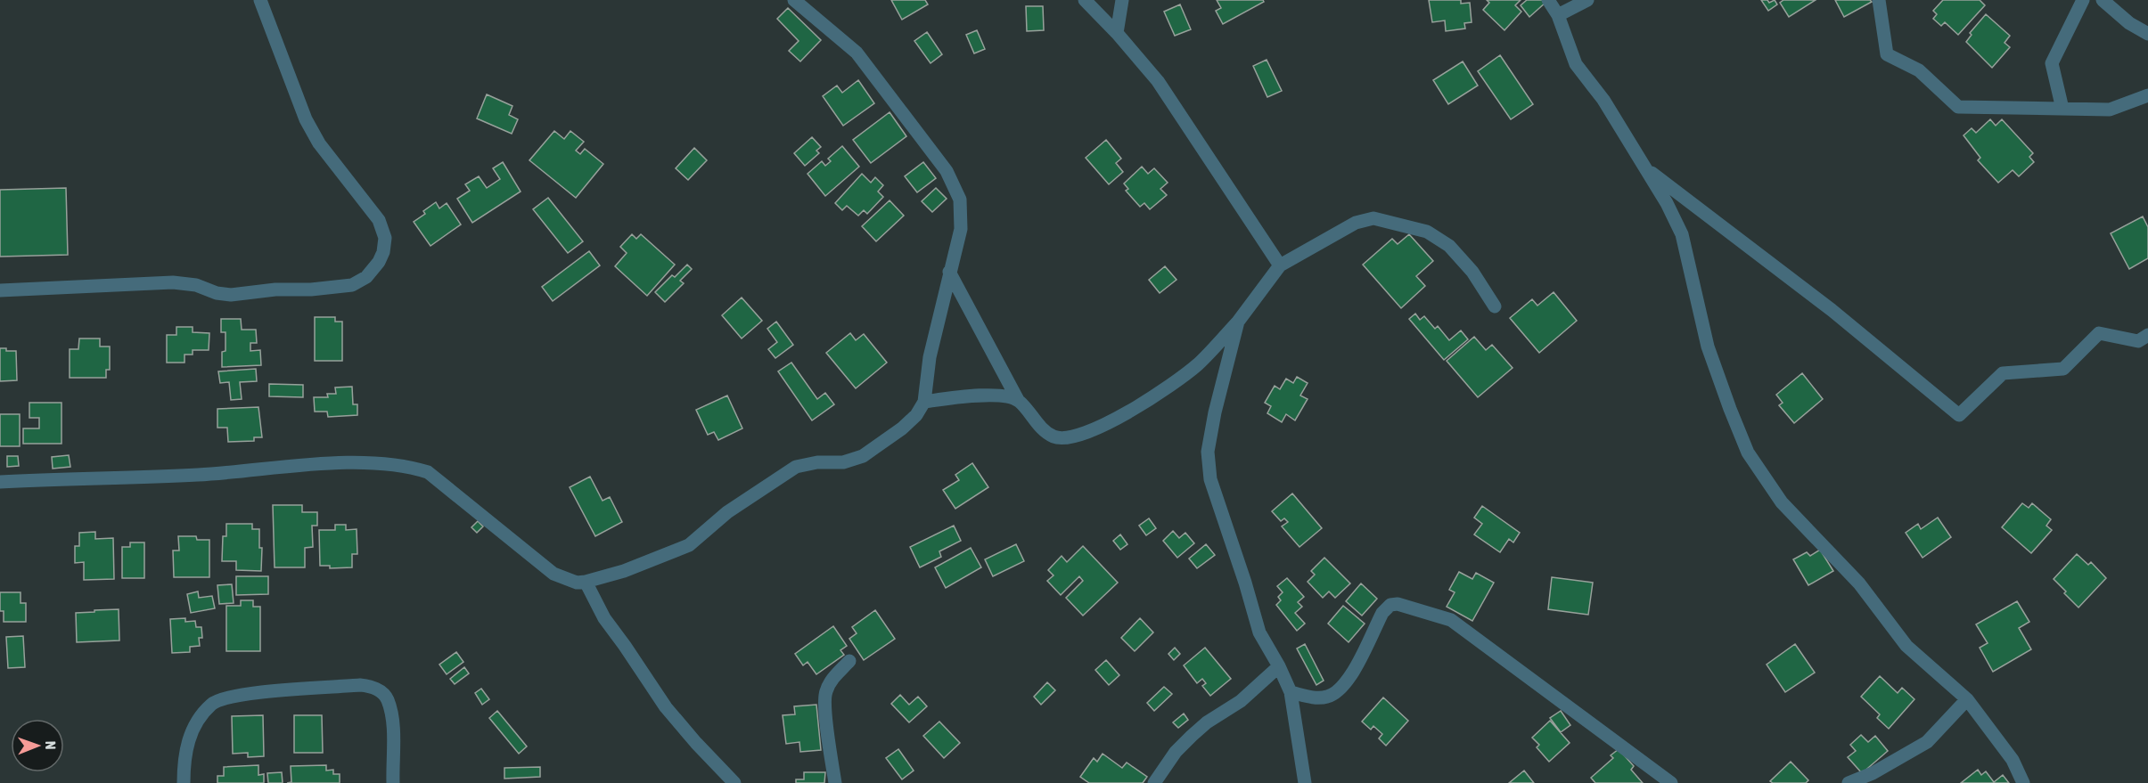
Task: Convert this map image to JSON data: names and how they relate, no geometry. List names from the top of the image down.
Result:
{
  "north": "right"
}
